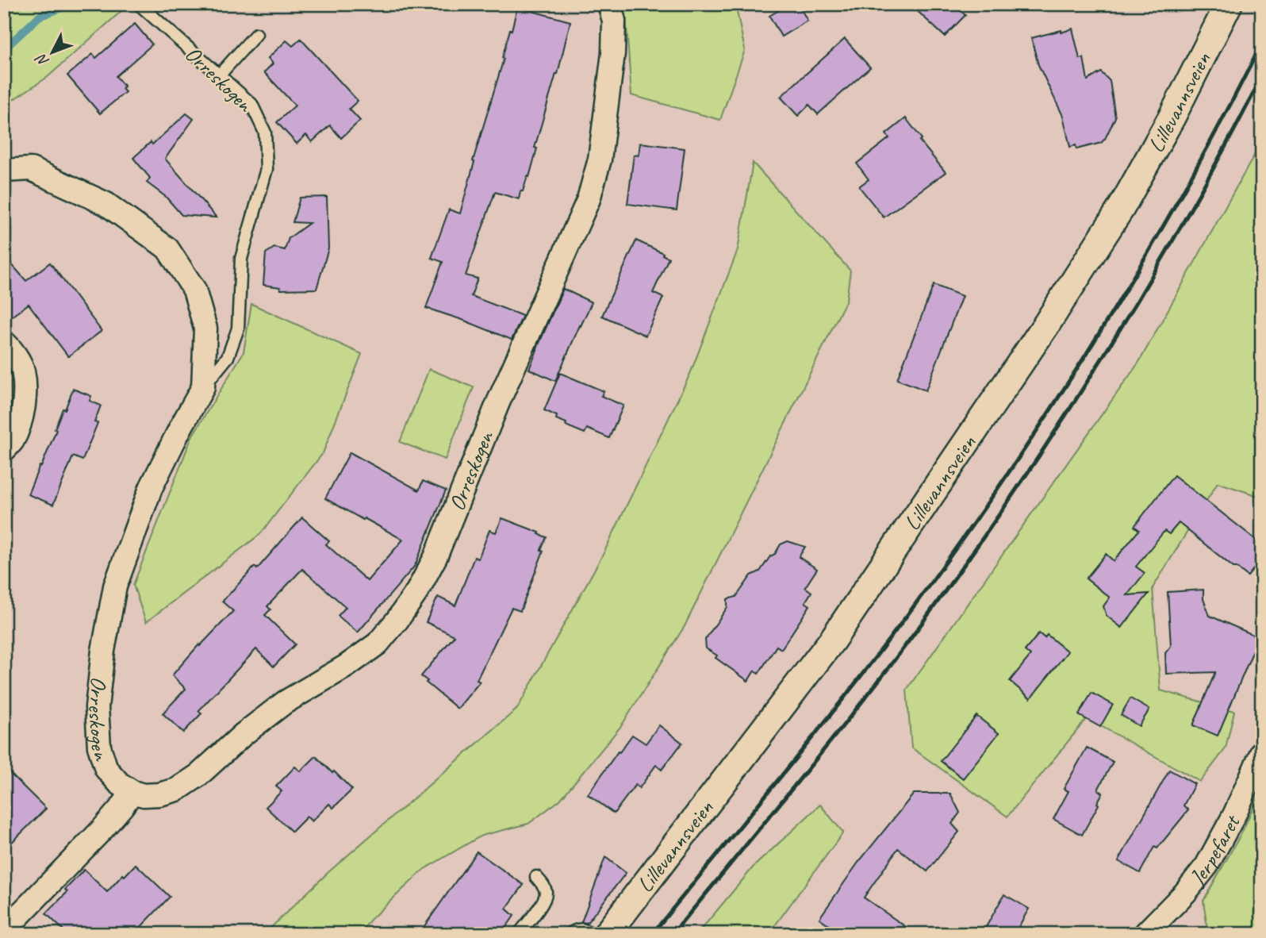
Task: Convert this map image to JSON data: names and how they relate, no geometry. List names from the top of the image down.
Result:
{
  "streets": {
    "street": ["Orreskogen", "Lillevannsveien", "Jerpefaret"]
  },
  "north": "bottom left"
}
